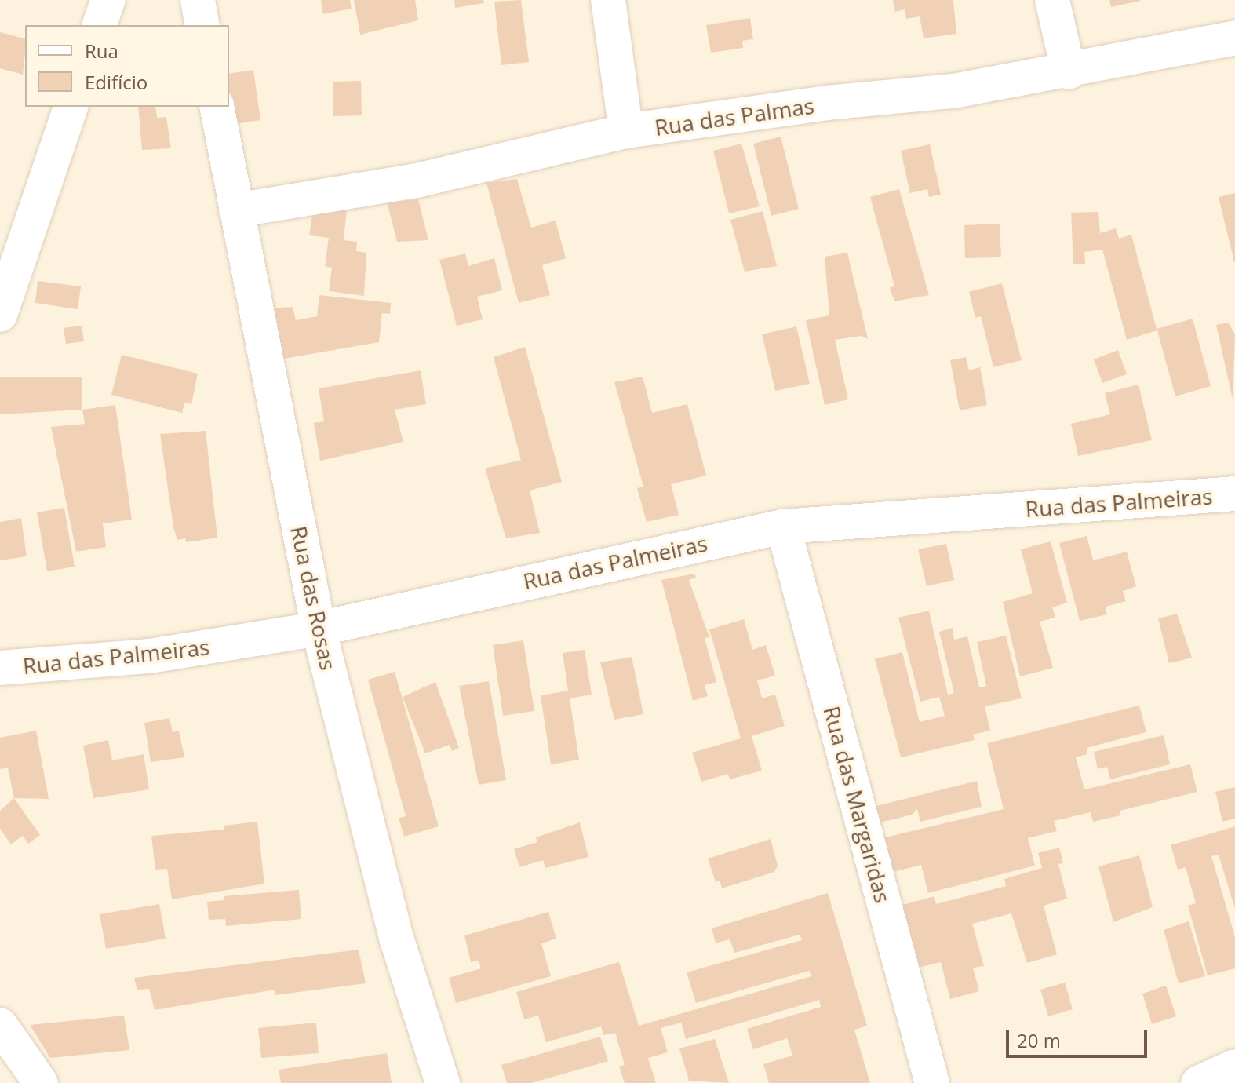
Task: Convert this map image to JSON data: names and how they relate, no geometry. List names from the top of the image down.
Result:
{
  "streets": {
    "street": [
      "Rua das Palmas",
      "Rua das Palmeiras",
      "Rua das Rosas",
      "Rua das Margaridas"
    ]
  },
  "crossings": [
    ["Rua das Palmas", "Rua das Rosas"],
    ["Rua das Palmeiras", "Rua das Rosas"],
    ["Rua das Palmeiras", "Rua das Margaridas"]
  ],
  "legend": ["Rua", "Edifício"],
  "scale_bar": "20 m"
}
